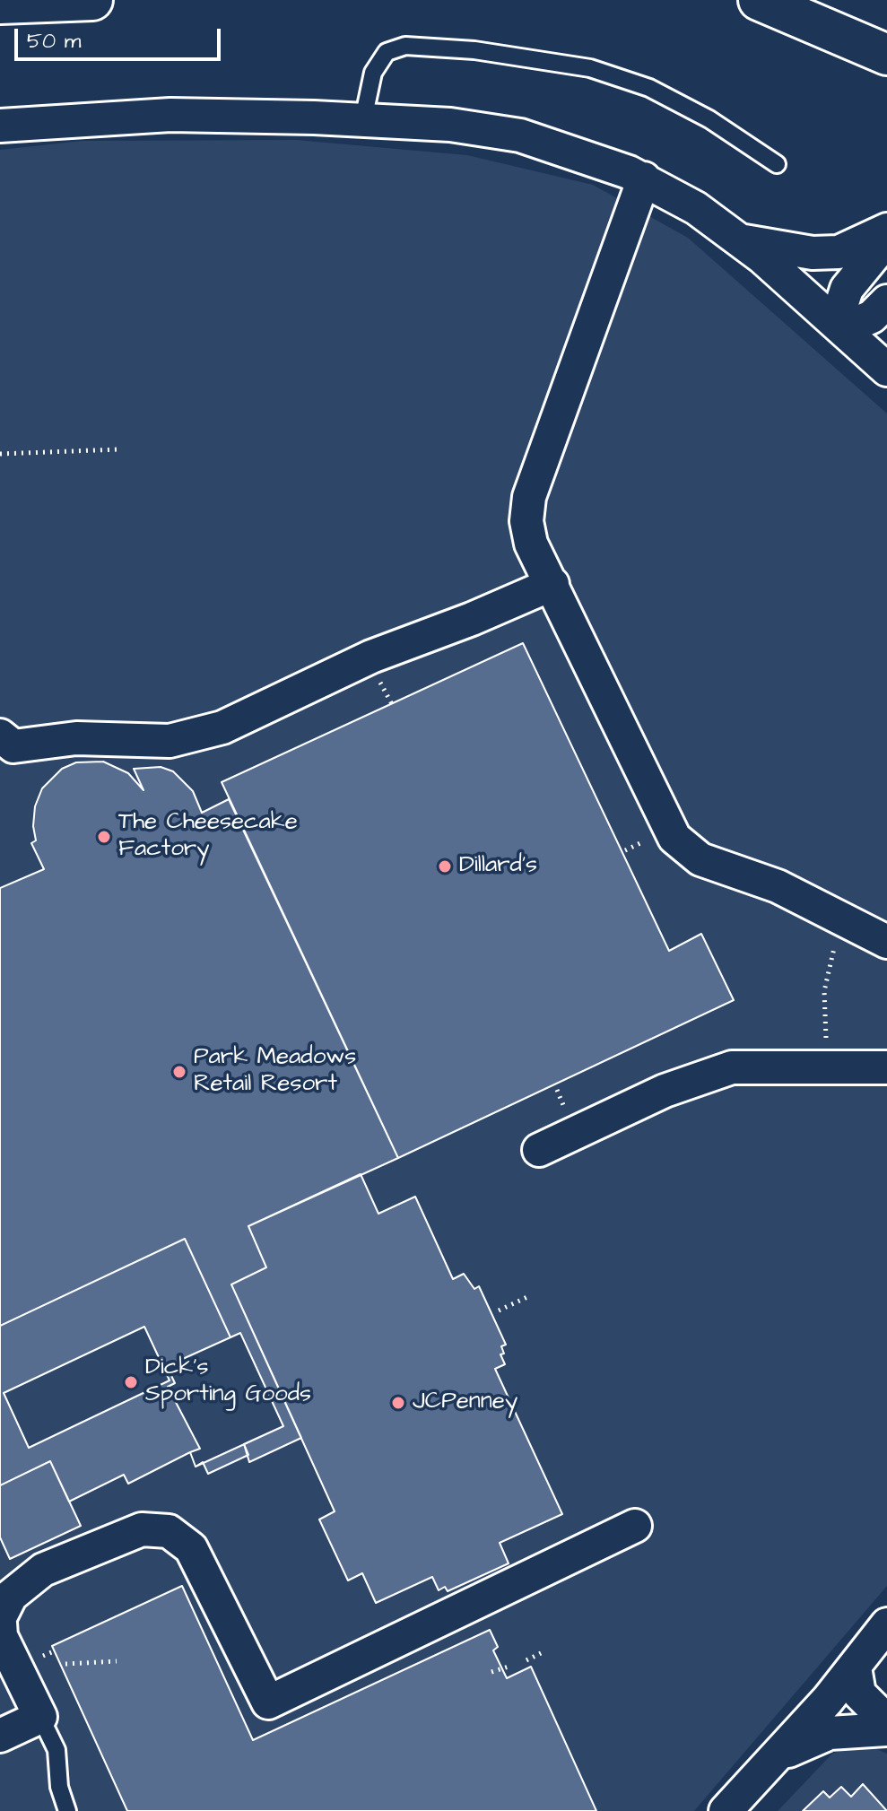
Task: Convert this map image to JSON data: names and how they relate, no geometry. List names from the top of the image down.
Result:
{
  "places": [
    "The Cheesecake Factory",
    "Dillard's",
    "Park Meadows Retail Resort",
    "Dick's Sporting Goods",
    "JCPenney"
  ],
  "scale_bar": "50 m"
}
